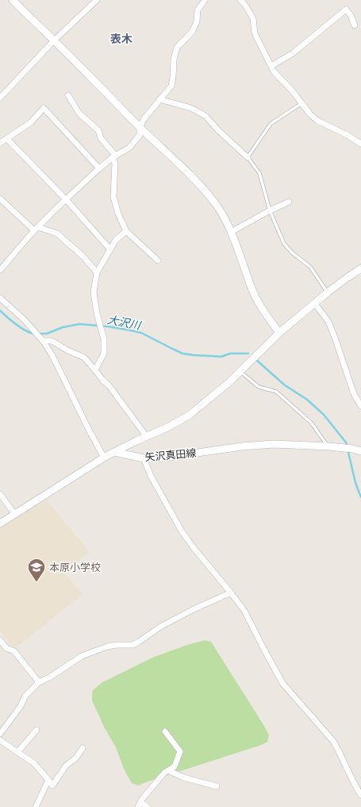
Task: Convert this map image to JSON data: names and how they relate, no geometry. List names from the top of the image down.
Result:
{
  "streets": {
    "street": ["矢沢真田線"]
  },
  "districts": ["表木"],
  "water": ["大沢川"],
  "places": {
    "school or university": ["本原小学校"]
  }
}
